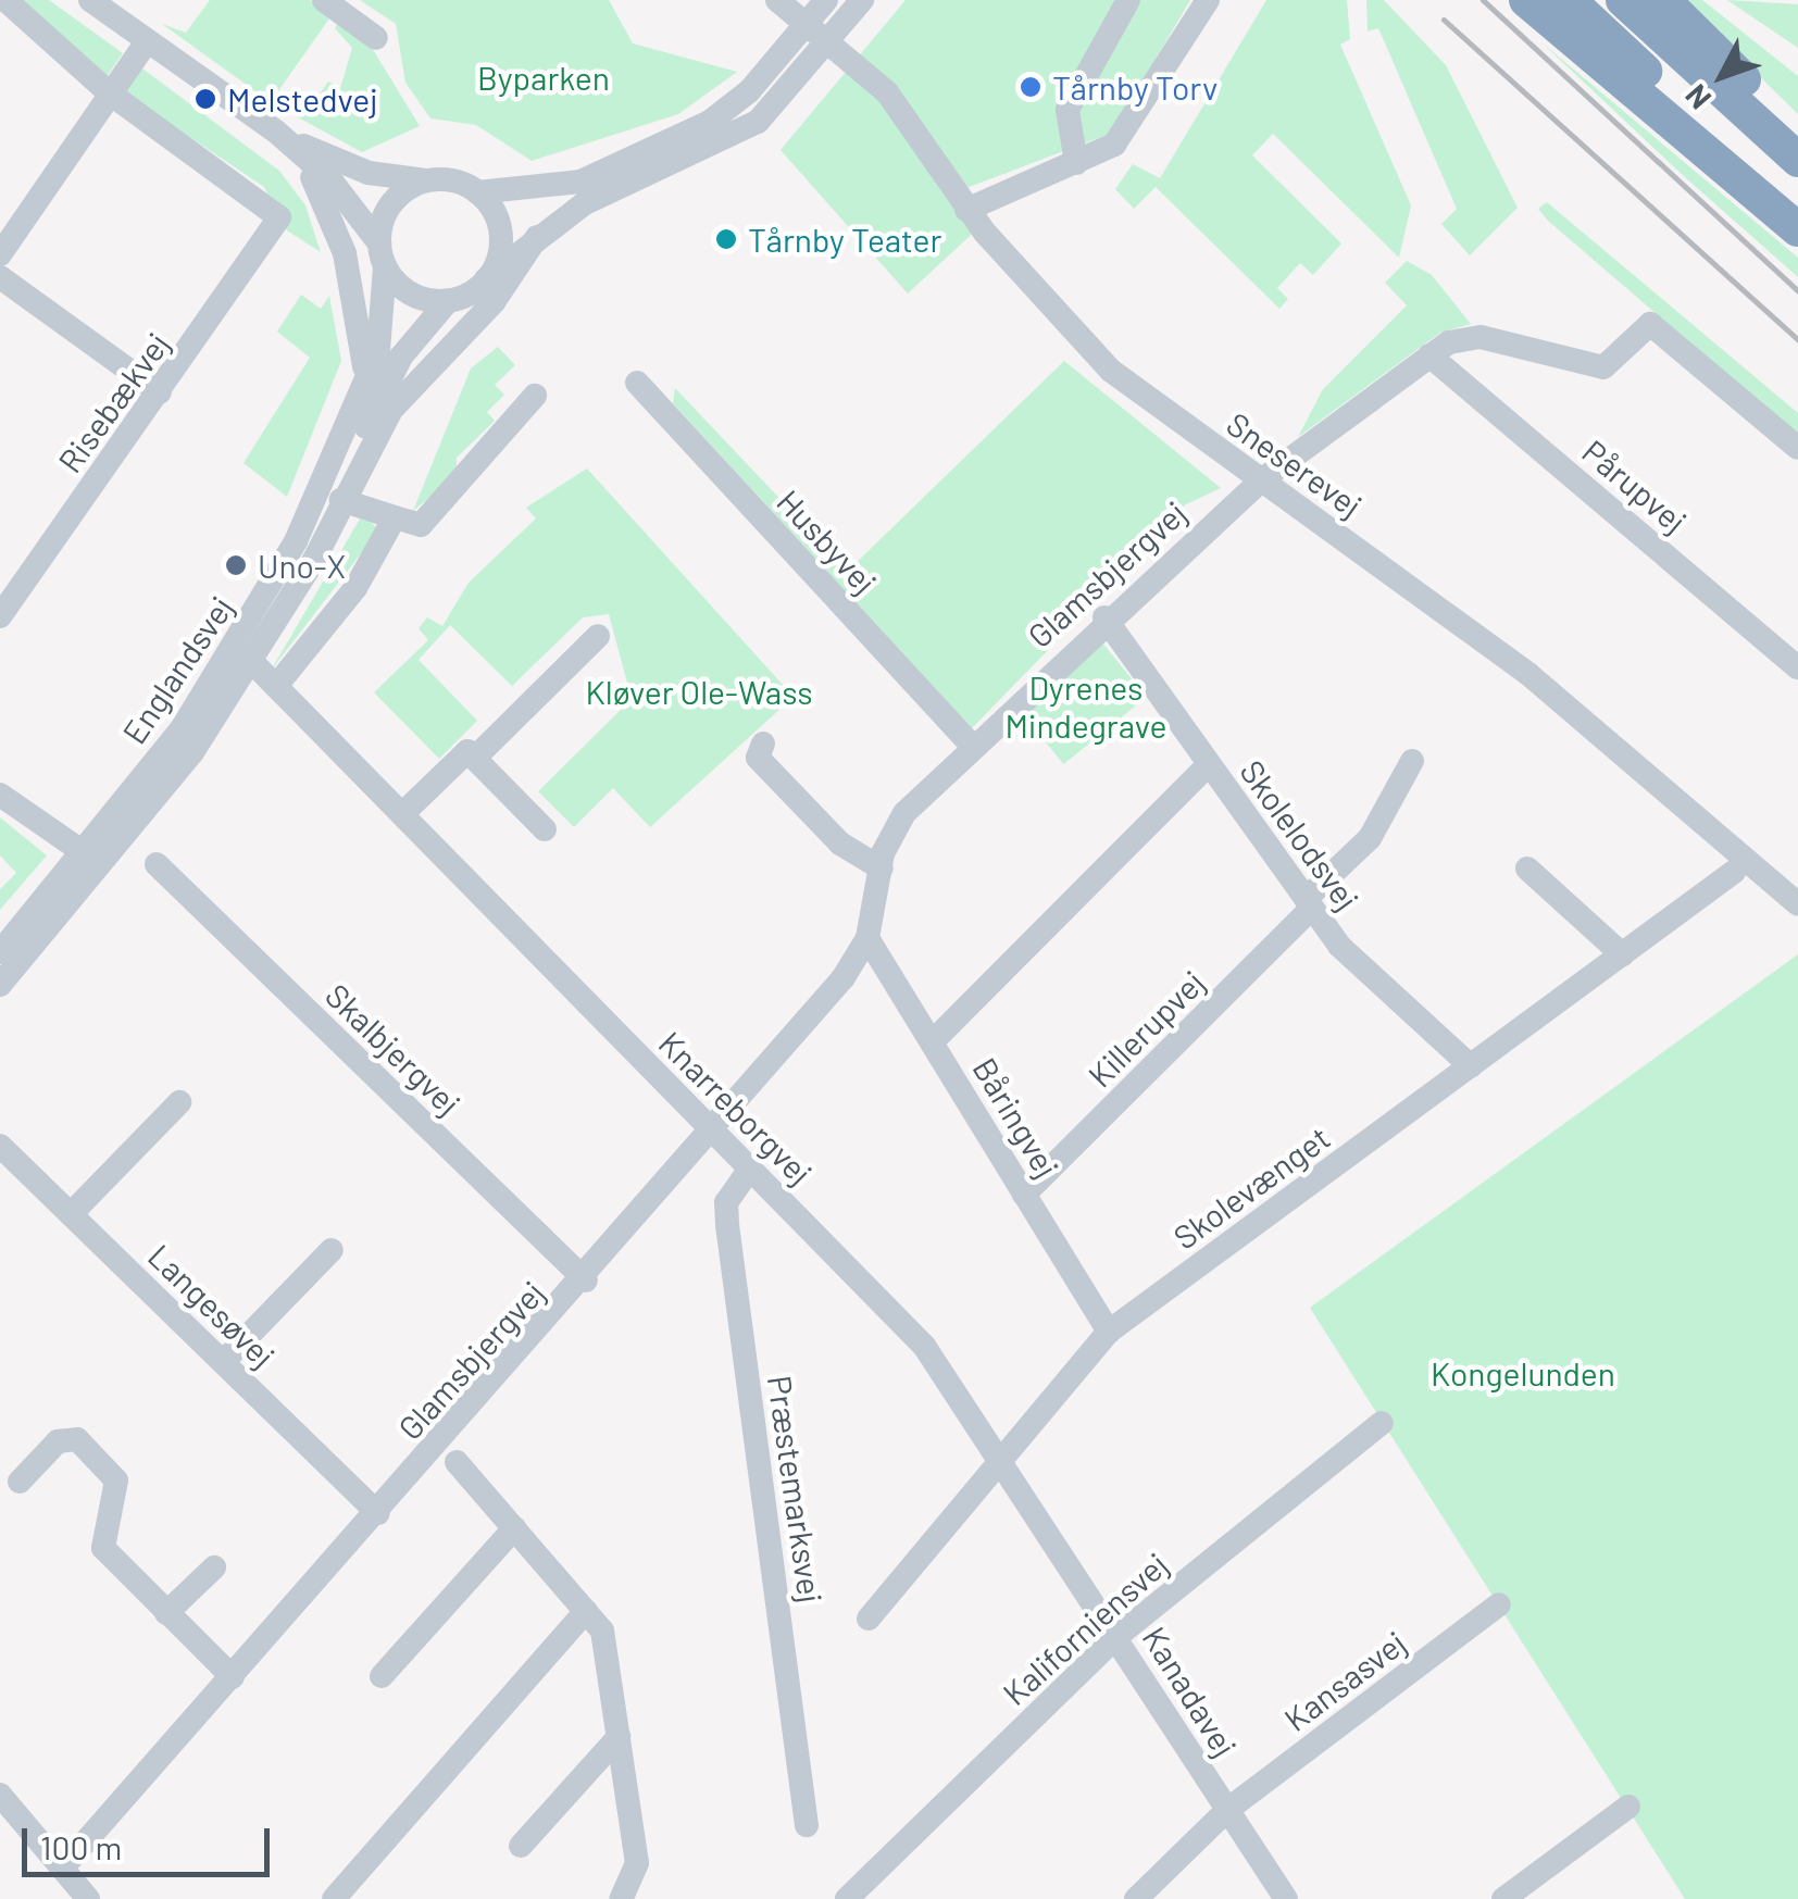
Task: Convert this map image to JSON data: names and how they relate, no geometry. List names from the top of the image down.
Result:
{
  "streets": {
    "street": [
      "Risebækvej",
      "Sneserevej",
      "Pårupvej",
      "Husbyvej",
      "Glamsbjergvej",
      "Englandsvej",
      "Skolelodsvej",
      "Killerupvej",
      "Skalbjergvej",
      "Knarreborgvej",
      "Båringvej",
      "Skolevænget",
      "Langesøvej",
      "Præstemarksvej",
      "Kaliforniensvej",
      "Kansasvej",
      "Kanadavej"
    ]
  },
  "crossings": [
    ["Sneserevej", "Glamsbjergvej"],
    ["Sneserevej", "Englandsvej"],
    ["Pårupvej", "Glamsbjergvej"],
    ["Husbyvej", "Glamsbjergvej"],
    ["Glamsbjergvej", "Skolelodsvej"],
    ["Glamsbjergvej", "Skalbjergvej"],
    ["Glamsbjergvej", "Knarreborgvej"],
    ["Glamsbjergvej", "Båringvej"],
    ["Glamsbjergvej", "Langesøvej"],
    ["Englandsvej", "Knarreborgvej"],
    ["Skolelodsvej", "Killerupvej"],
    ["Skolelodsvej", "Skolevænget"],
    ["Killerupvej", "Båringvej"],
    ["Knarreborgvej", "Skolevænget"],
    ["Knarreborgvej", "Præstemarksvej"],
    ["Knarreborgvej", "Kanadavej"],
    ["Båringvej", "Skolevænget"],
    ["Skolevænget", "Kanadavej"],
    ["Kaliforniensvej", "Kanadavej"],
    ["Kansasvej", "Kanadavej"]
  ],
  "parks": [
    "Byparken",
    "Dyrenes Mindegrave",
    "Kløver Ole-Wass",
    "Kongelunden"
  ],
  "places": [
    "Tårnby Torv",
    "Melstedvej",
    "Tårnby Teater",
    "Uno-X"
  ],
  "scale_bar": "100 m",
  "north": "bottom left"
}
